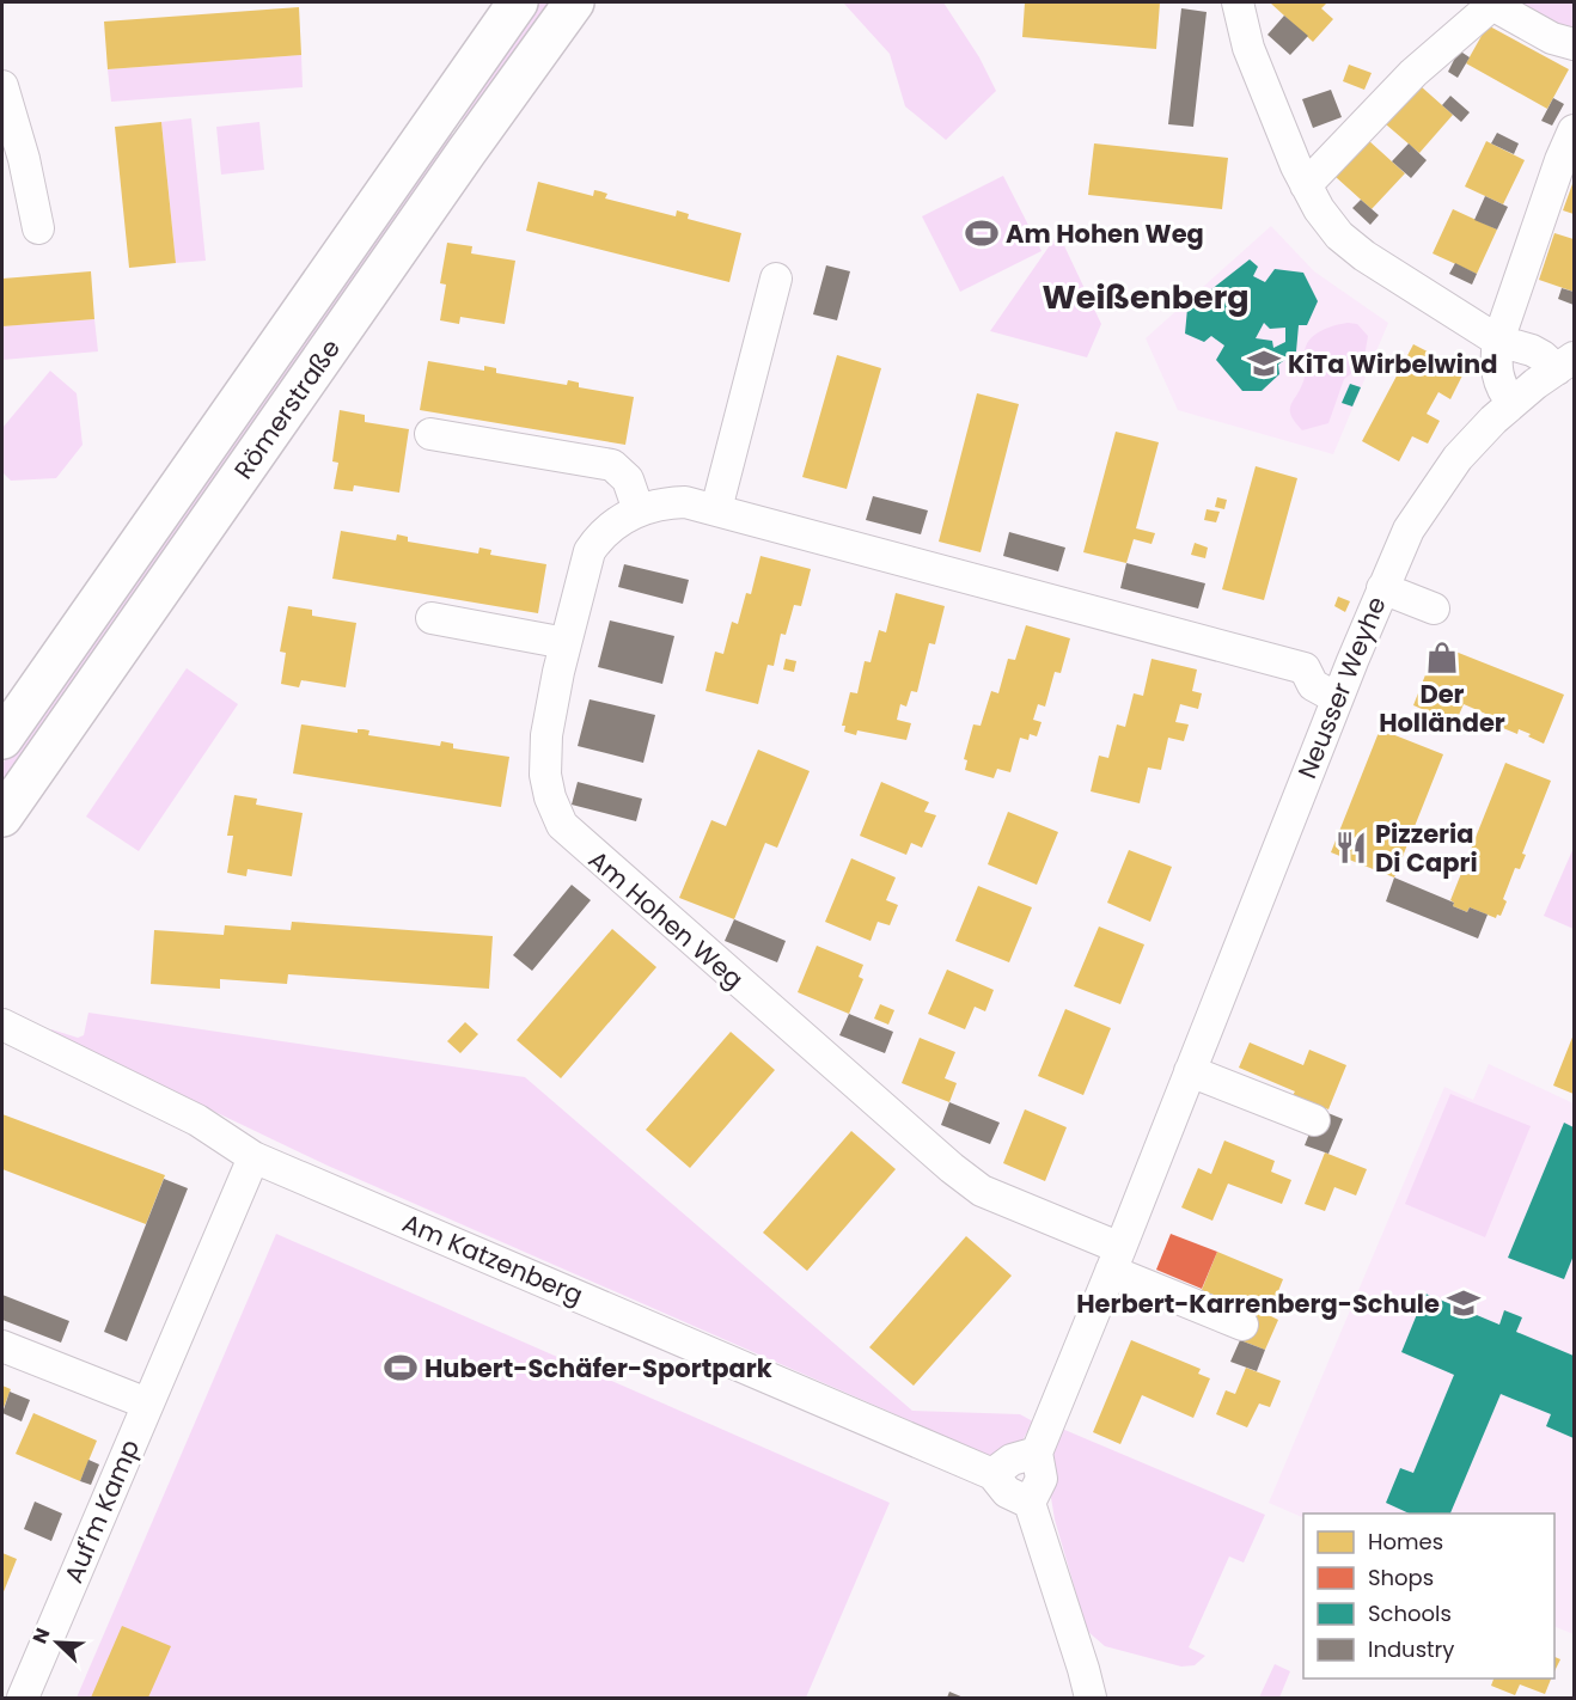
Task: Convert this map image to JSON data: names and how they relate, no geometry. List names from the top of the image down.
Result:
{
  "streets": {
    "main road": ["Römerstraße"],
    "street": [
      "Neusser Weyhe",
      "Am Hohen Weg",
      "Am Katzenberg",
      "Auf'm Kamp"
    ]
  },
  "crossings": [
    ["Neusser Weyhe", "Am Hohen Weg"],
    ["Neusser Weyhe", "Am Katzenberg"],
    ["Am Katzenberg", "Auf'm Kamp"]
  ],
  "districts": ["Weißenberg"],
  "places": {
    "sports": ["Am Hohen Weg", "Hubert-Schäfer-Sportpark"],
    "school or university": ["KiTa Wirbelwind", "Herbert-Karrenberg-Schule"],
    "shop": ["Der Holländer"],
    "restaurant": ["Pizzeria Di Capri"]
  },
  "legend": [
    "Homes",
    "Shops",
    "Schools",
    "Industry"
  ],
  "north": "top left"
}
